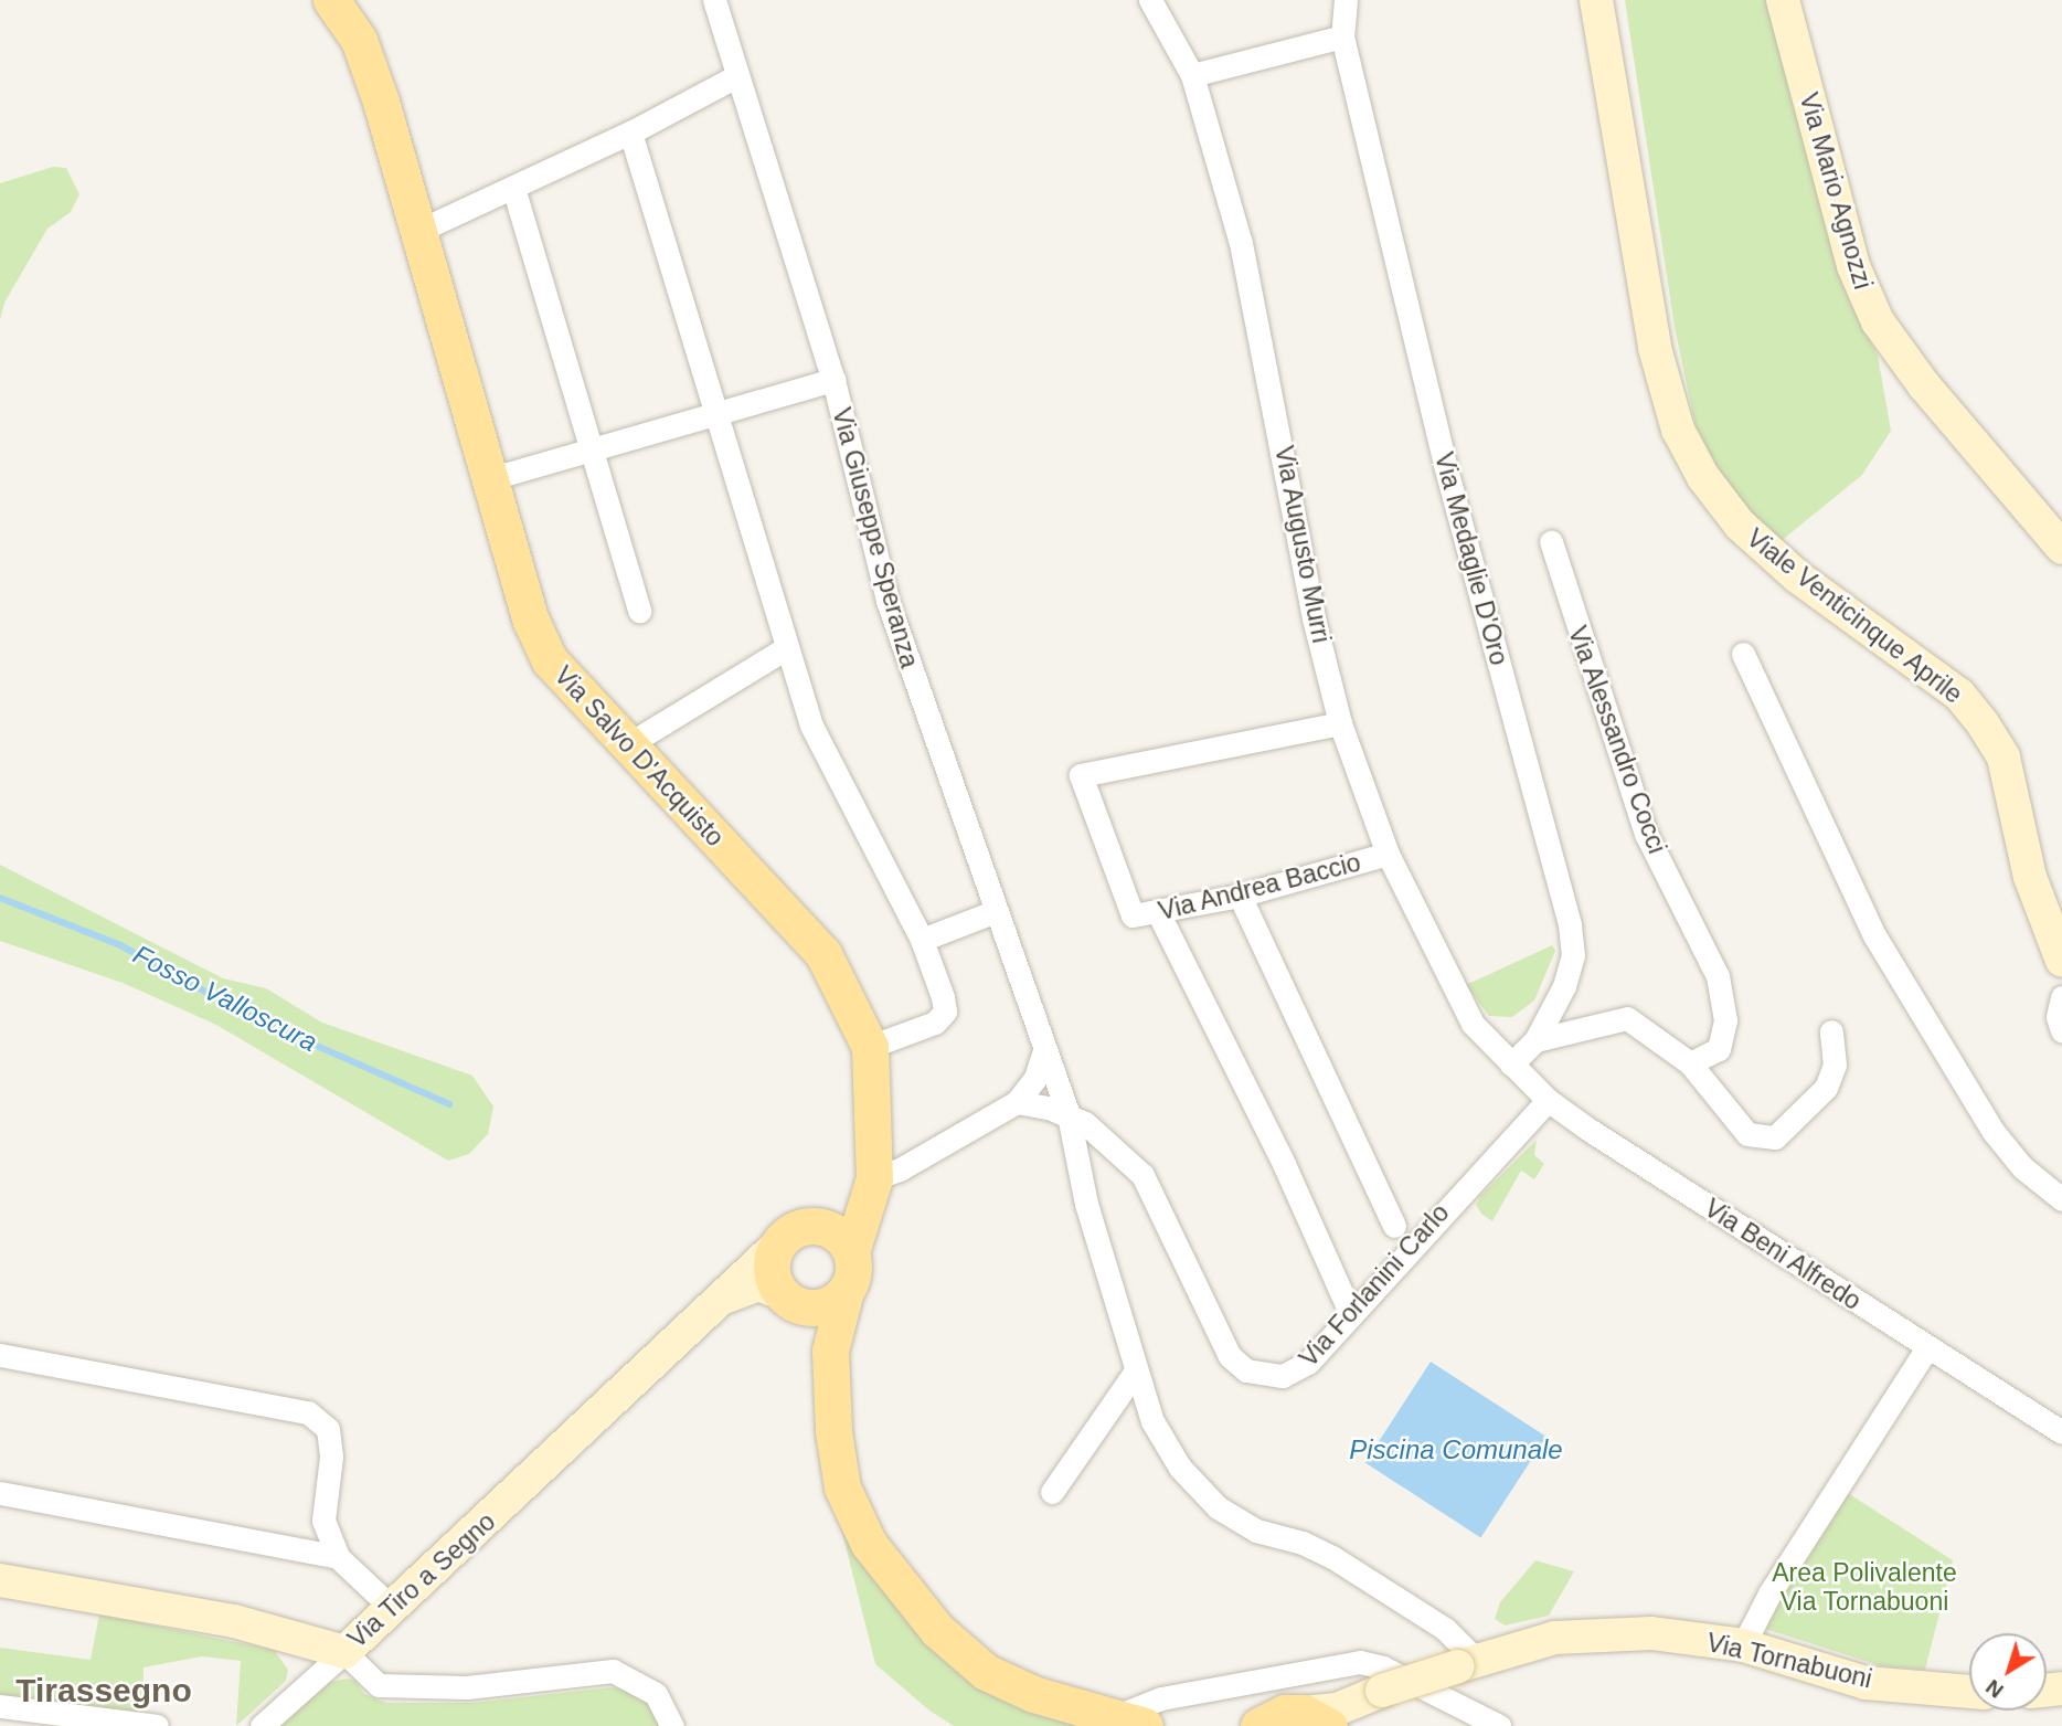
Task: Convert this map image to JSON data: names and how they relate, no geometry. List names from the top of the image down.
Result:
{
  "streets": {
    "main road": [
      "Via Mario Agnozzi",
      "Viale Venticinque Aprile",
      "Via Salvo D'Acquisto",
      "Via Tiro a Segno",
      "Via Tornabuoni"
    ],
    "street": [
      "Via Giuseppe Speranza",
      "Via Augusto Murri",
      "Via Medaglie D'Oro",
      "Via Alessandro Cocci",
      "Via Andrea Baccio",
      "Via Beni Alfredo",
      "Via Forlanini Carlo"
    ]
  },
  "crossings": [
    ["Via Giuseppe Speranza", "Via Forlanini Carlo"],
    ["Via Giuseppe Speranza", "Via Tornabuoni"],
    ["Via Augusto Murri", "Via Medaglie D'Oro"],
    ["Via Augusto Murri", "Via Andrea Baccio"],
    ["Via Augusto Murri", "Via Beni Alfredo"],
    ["Via Medaglie D'Oro", "Via Beni Alfredo"],
    ["Via Beni Alfredo", "Via Forlanini Carlo"]
  ],
  "districts": ["Tirassegno"],
  "water": ["Fosso Valloscura", "Piscina Comunale"],
  "parks": ["Area Polivalente Via Tornabuoni"],
  "north": "bottom left"
}
